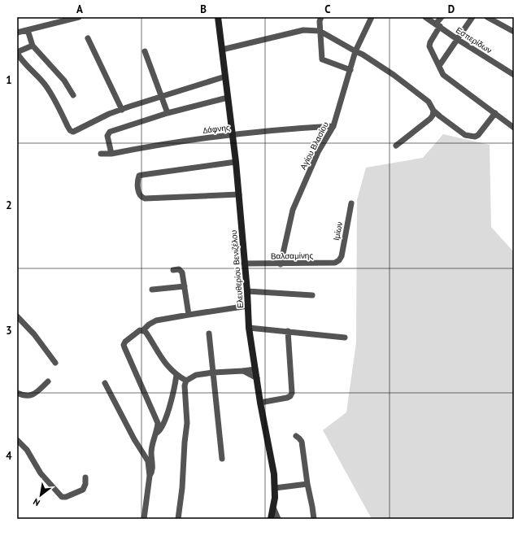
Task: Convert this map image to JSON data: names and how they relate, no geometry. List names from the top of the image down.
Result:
{
  "streets": {
    "street": [
      "Εσπερίδων",
      "Δάφνης",
      "Αγίου Βλασίου",
      "Ιμίων",
      "Βαλσαμίνης",
      "Ελευθερίου Βενιζέλου"
    ]
  },
  "crossings": [
    ["Δάφνης", "Αγίου Βλασίου"],
    ["Δάφνης", "Ελευθερίου Βενιζέλου"],
    ["Αγίου Βλασίου", "Βαλσαμίνης"],
    ["Ιμίων", "Βαλσαμίνης"],
    ["Βαλσαμίνης", "Ελευθερίου Βενιζέλου"]
  ],
  "north": "bottom left",
  "grid": {
    "columns": [
      "A",
      "B",
      "C",
      "D"
    ],
    "rows": [
      "1",
      "2",
      "3",
      "4"
    ]
  }
}
